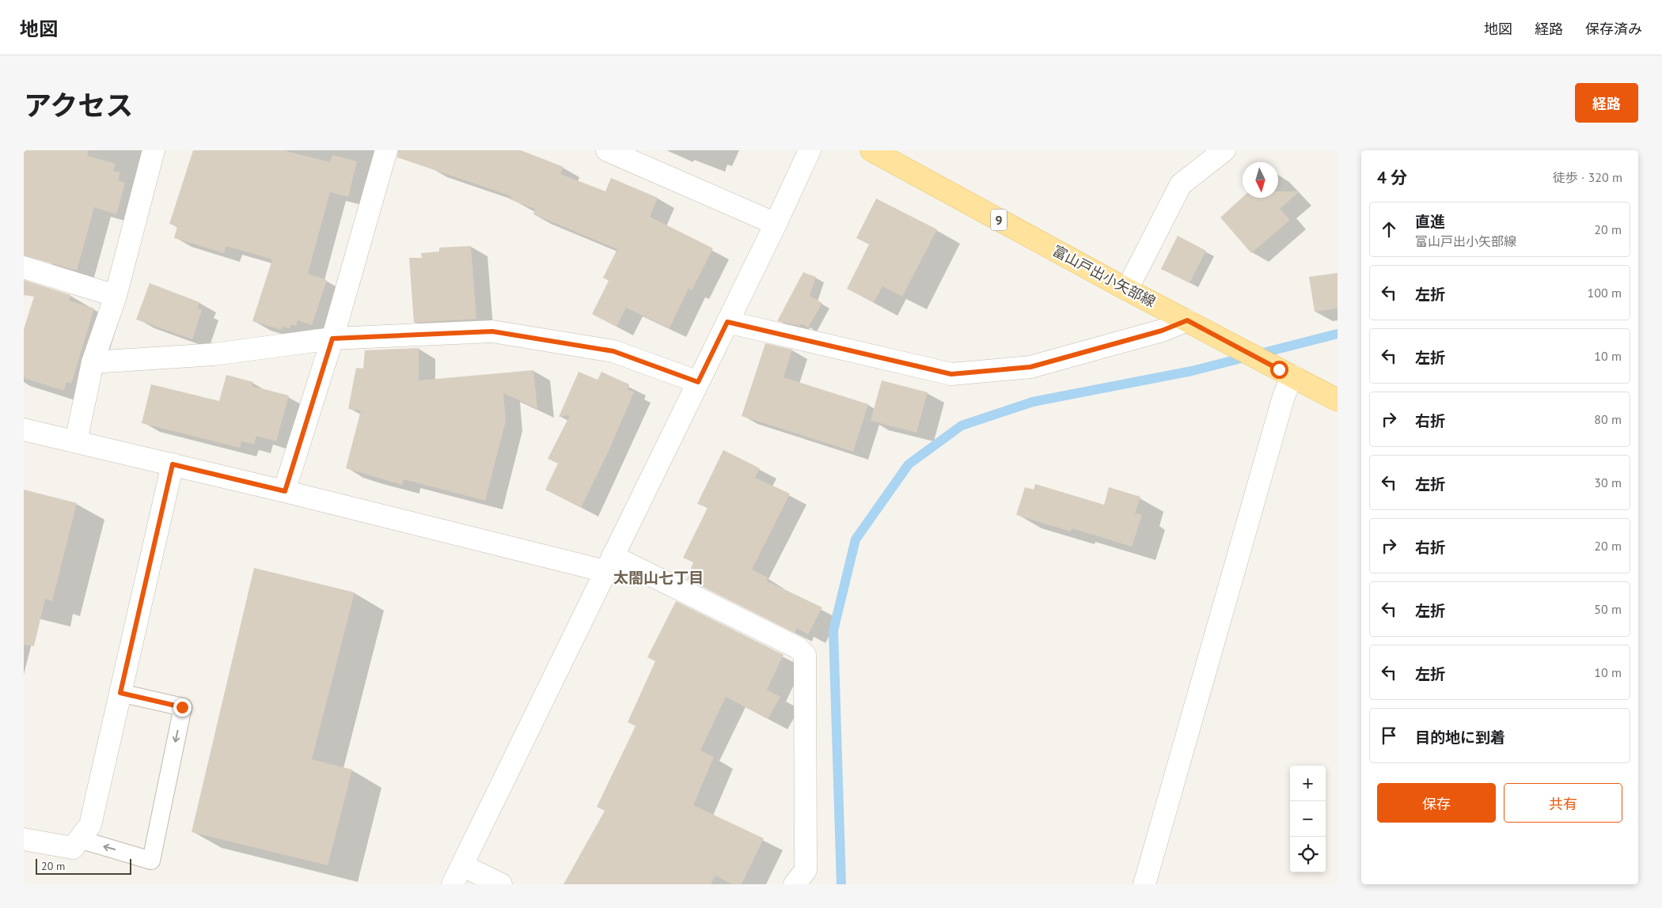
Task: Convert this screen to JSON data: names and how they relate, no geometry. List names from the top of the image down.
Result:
{
  "streets": {
    "main road": ["9", "富山戸出小矢部線"]
  },
  "districts": ["太閤山七丁目"],
  "scale_bar": "20 m",
  "north": "bottom",
  "page": {
    "header": "地図",
    "nav": ["地図", "経路", "保存済み"],
    "title": "アクセス",
    "buttons": [
      "経路",
      ["保存", "共有"]
    ],
    "heading": ["4 分", "徒歩 · 320 m"],
    "list": [
      ["直進", "富山戸出小矢部線", "20 m"],
      ["左折", "100 m"],
      ["左折", "10 m"],
      ["右折", "80 m"],
      ["左折", "30 m"],
      ["右折", "20 m"],
      ["左折", "50 m"],
      ["左折", "10 m"],
      "目的地に到着"
    ],
    "map_buttons": ["+", "−"],
    "scale": "20 m"
  }
}
